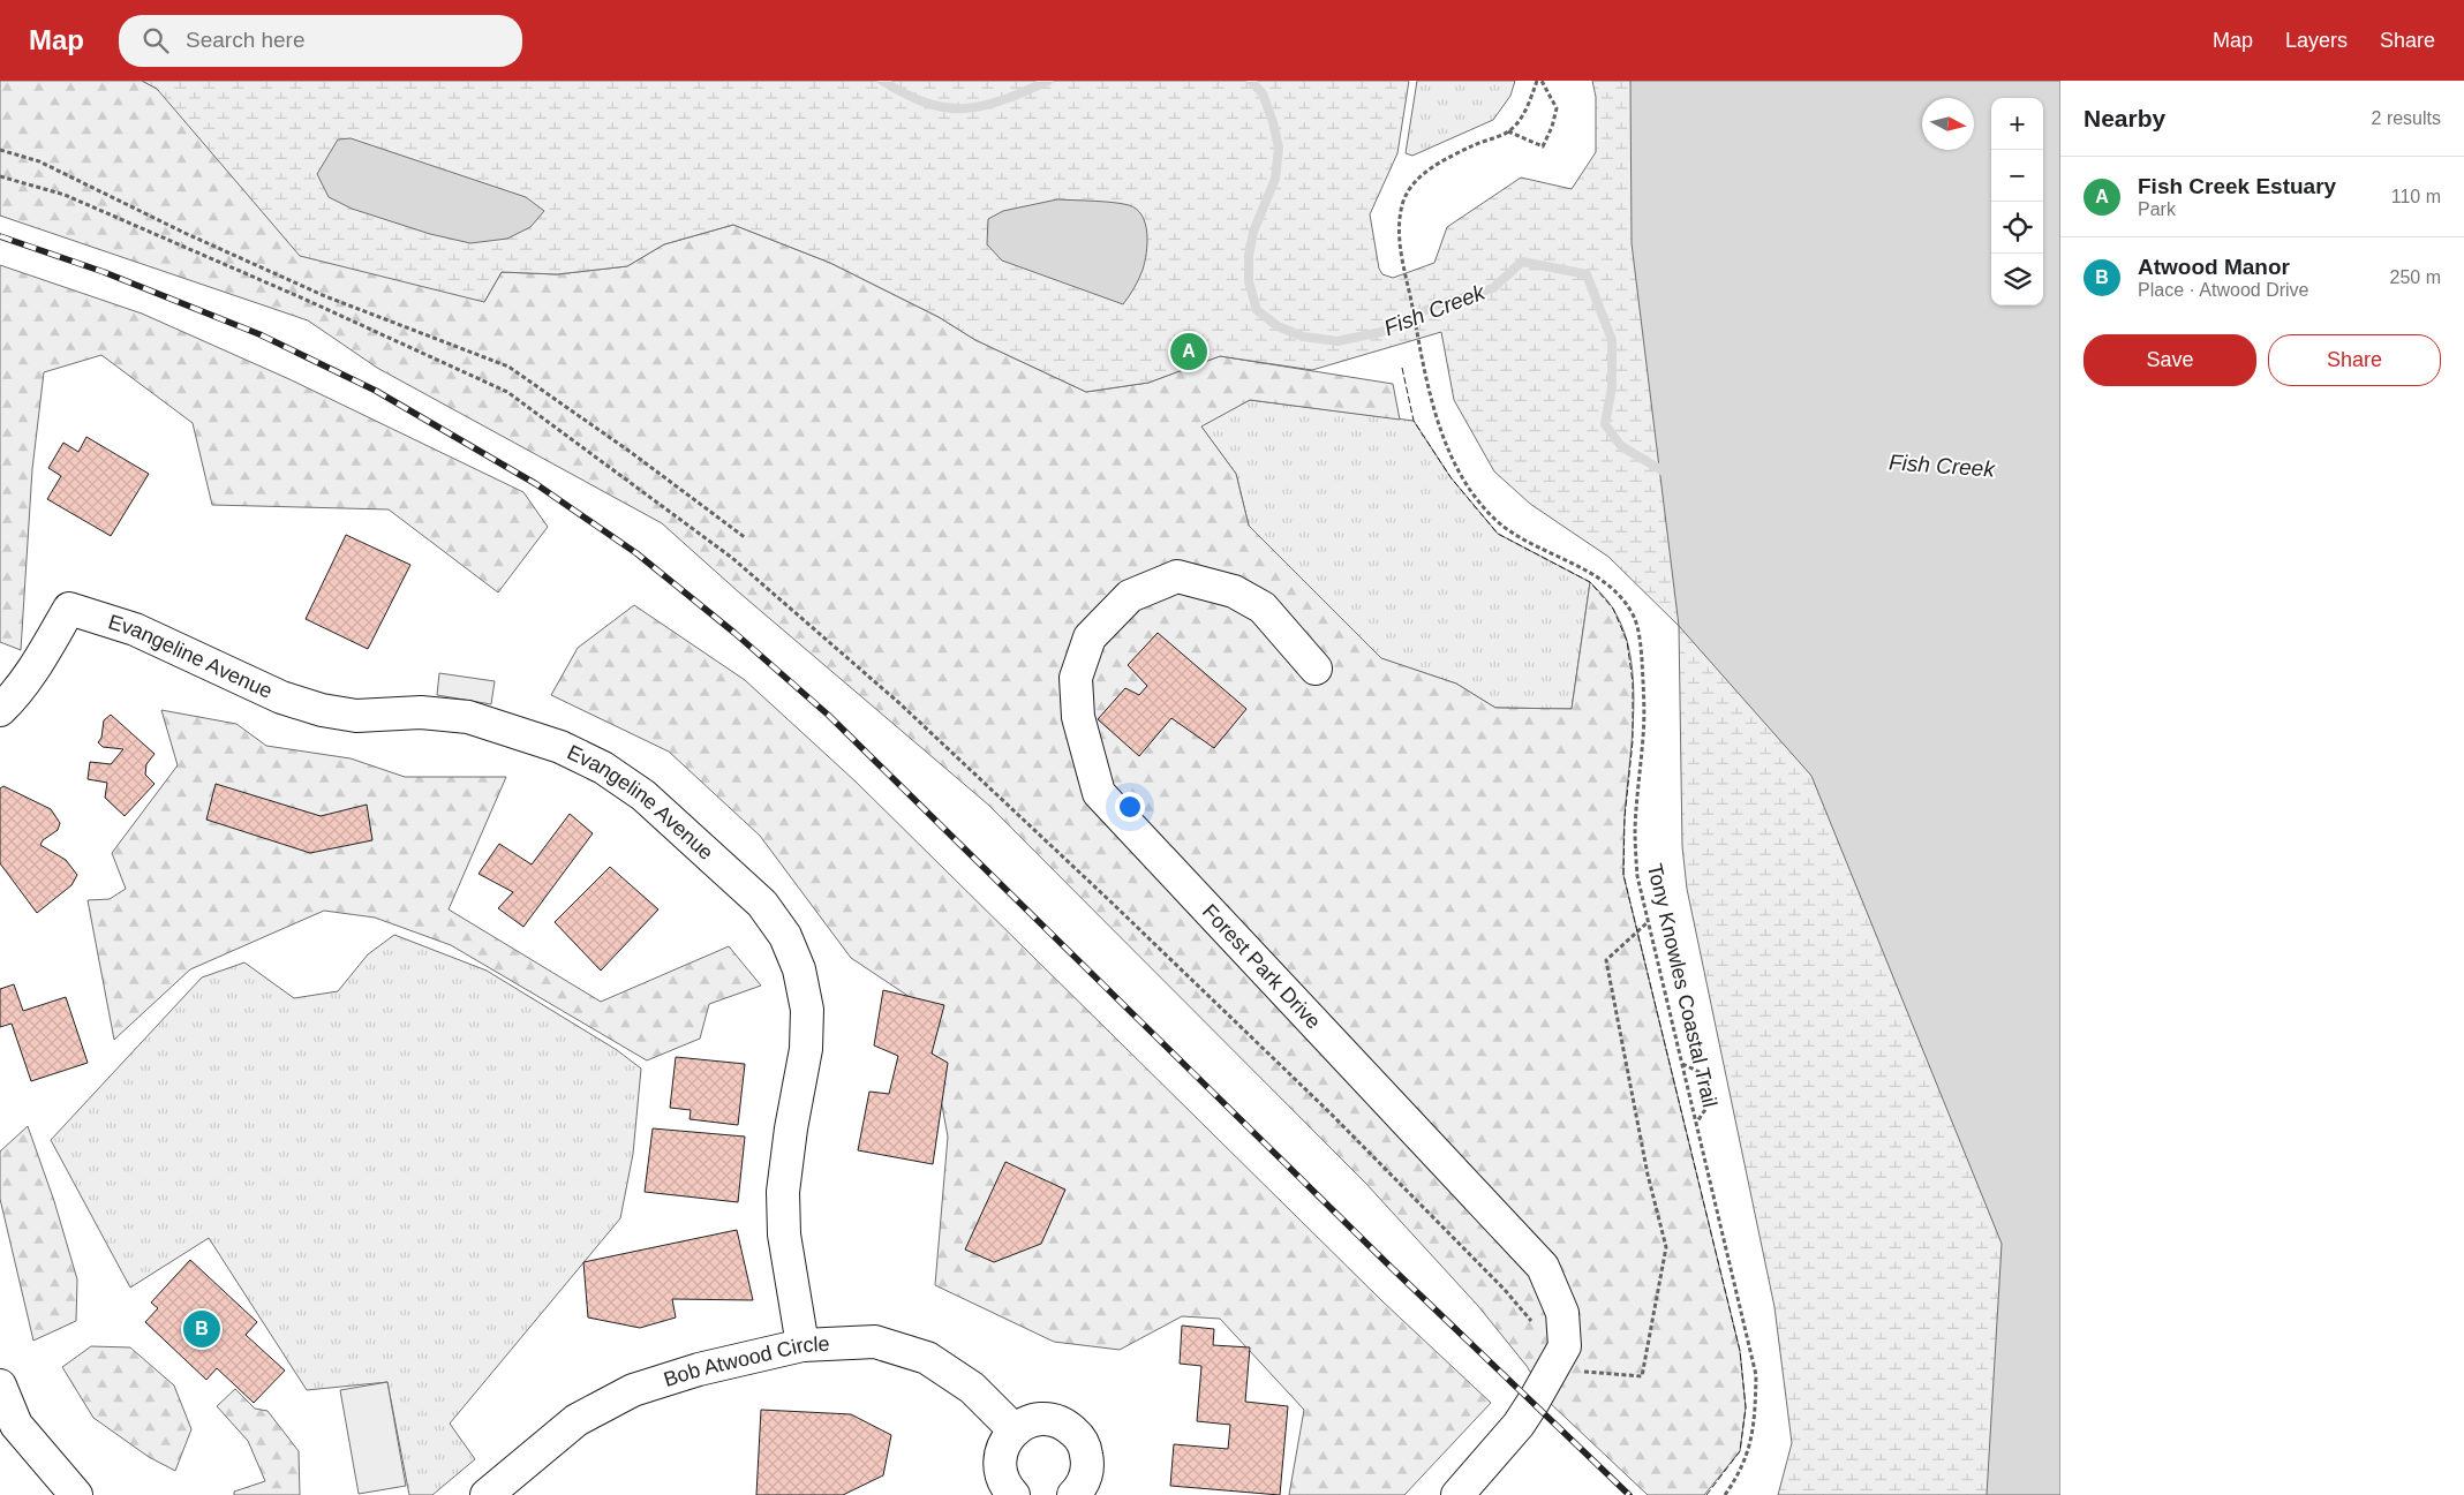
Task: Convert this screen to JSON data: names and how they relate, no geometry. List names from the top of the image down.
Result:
{
  "streets": {
    "street": ["Evangeline Avenue", "Forest Park Drive", "Bob Atwood Circle"],
    "path": ["Tony Knowles Coastal Trail"]
  },
  "crossings": [
    ["Evangeline Avenue", "Bob Atwood Circle"]
  ],
  "water": ["Fish Creek"],
  "north": "right",
  "page": {
    "header": "Map",
    "search": "Search here",
    "nav": ["Map", "Layers", "Share"],
    "heading": ["Nearby", "2 results"],
    "map_buttons": ["+", "−"],
    "list": [
      {
        "mark": "A",
        "name": "Fish Creek Estuary",
        "note": "Park",
        "value": "110 m"
      },
      {
        "mark": "B",
        "name": "Atwood Manor",
        "note": "Place · Atwood Drive",
        "value": "250 m"
      }
    ],
    "buttons": ["Save", "Share"],
    "pins": ["A", "B"]
  }
}
